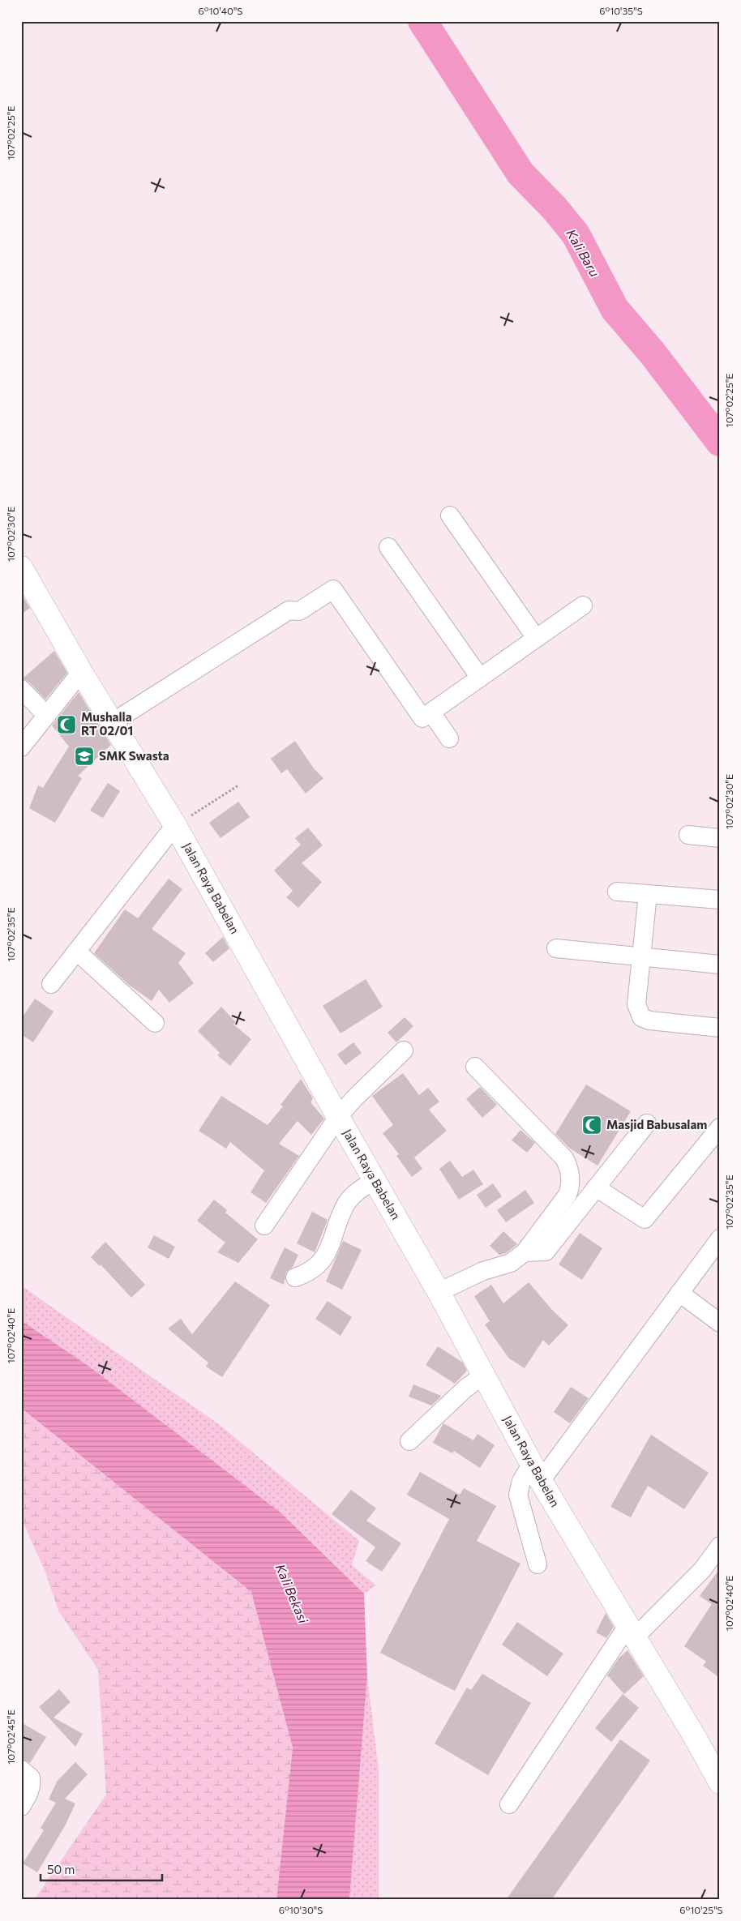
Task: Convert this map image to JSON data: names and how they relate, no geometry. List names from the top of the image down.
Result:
{
  "streets": {
    "main road": ["Jalan Raya Babelan"]
  },
  "water": ["Kali Baru", "Kali Bekasi"],
  "places": {
    "mosque": ["Mushalla RT 02/01", "Masjid Babusalam"],
    "school or university": ["SMK Swasta"]
  },
  "scale_bar": "50 m",
  "coordinates": [
    "6°10'40\"S",
    "6°10'35\"S",
    "107°02'25\"E",
    "107°02'30\"E",
    "107°02'35\"E",
    "107°02'40\"E",
    "107°02'45\"E",
    "6°10'30\"S",
    "6°10'25\"S"
  ]
}
